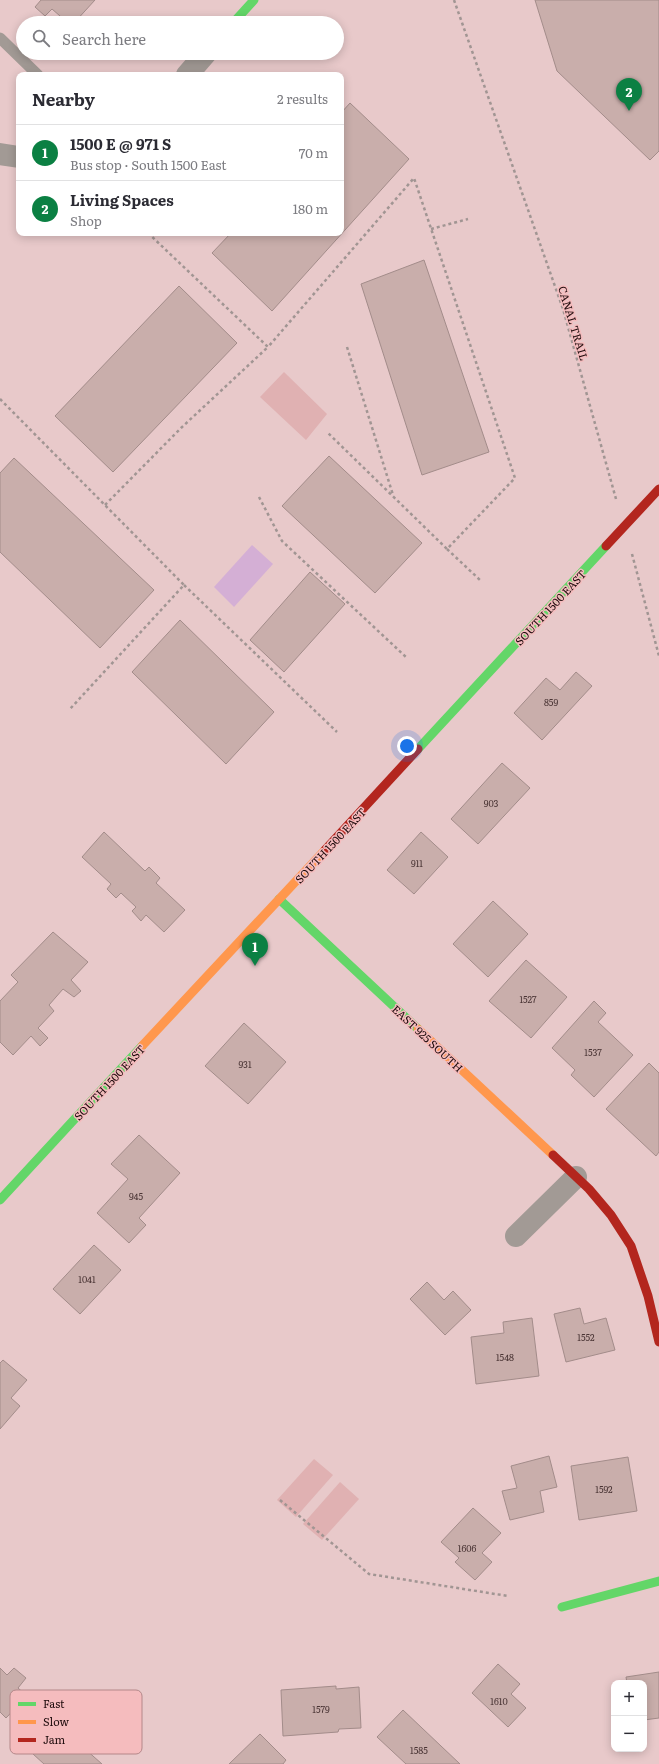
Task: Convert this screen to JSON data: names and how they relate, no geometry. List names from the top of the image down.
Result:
{
  "streets": {
    "street": ["SOUTH 1500 EAST", "EAST 925 SOUTH"],
    "path": ["CANAL TRAIL"]
  },
  "crossings": [
    ["CANAL TRAIL", "SOUTH 1500 EAST"],
    ["SOUTH 1500 EAST", "EAST 925 SOUTH"]
  ],
  "house_numbers": [
    "859",
    "903",
    "911",
    "1527",
    "1537",
    "931",
    "945",
    "1041",
    "1552",
    "1548",
    "1592",
    "1606",
    "1610",
    "1579",
    "1585"
  ],
  "legend": ["Fast", "Slow", "Jam"],
  "page": {
    "search": "Search here",
    "heading": ["Nearby", "2 results"],
    "pins": ["2", "1"],
    "list": [
      {
        "mark": "1",
        "name": "1500 E @ 971 S",
        "note": "Bus stop · South 1500 East",
        "value": "70 m"
      },
      {
        "mark": "2",
        "name": "Living Spaces",
        "note": "Shop",
        "value": "180 m"
      }
    ],
    "map_buttons": ["+", "−"]
  }
}
